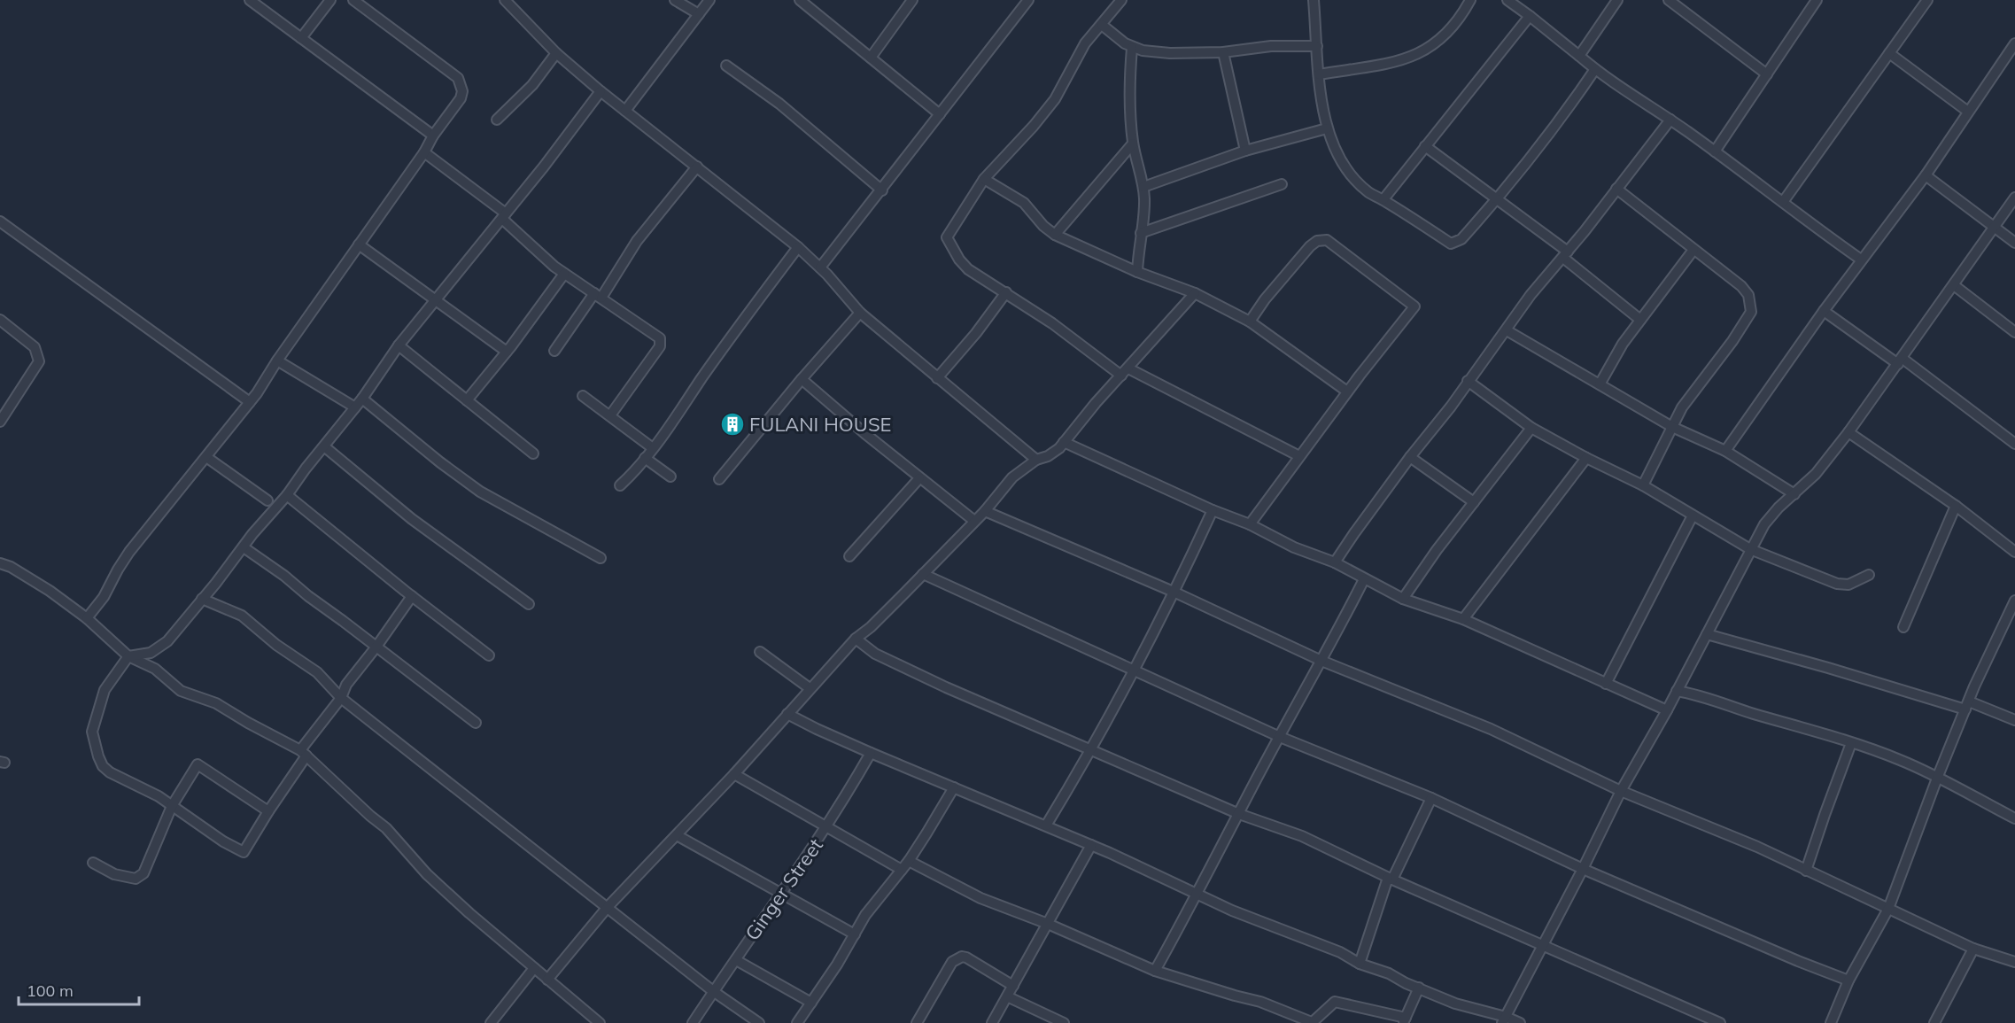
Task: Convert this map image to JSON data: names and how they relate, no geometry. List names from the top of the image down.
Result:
{
  "streets": {
    "street": ["Ginger Street"]
  },
  "places": {
    "building": ["FULANI HOUSE"]
  },
  "scale_bar": "100 m"
}
